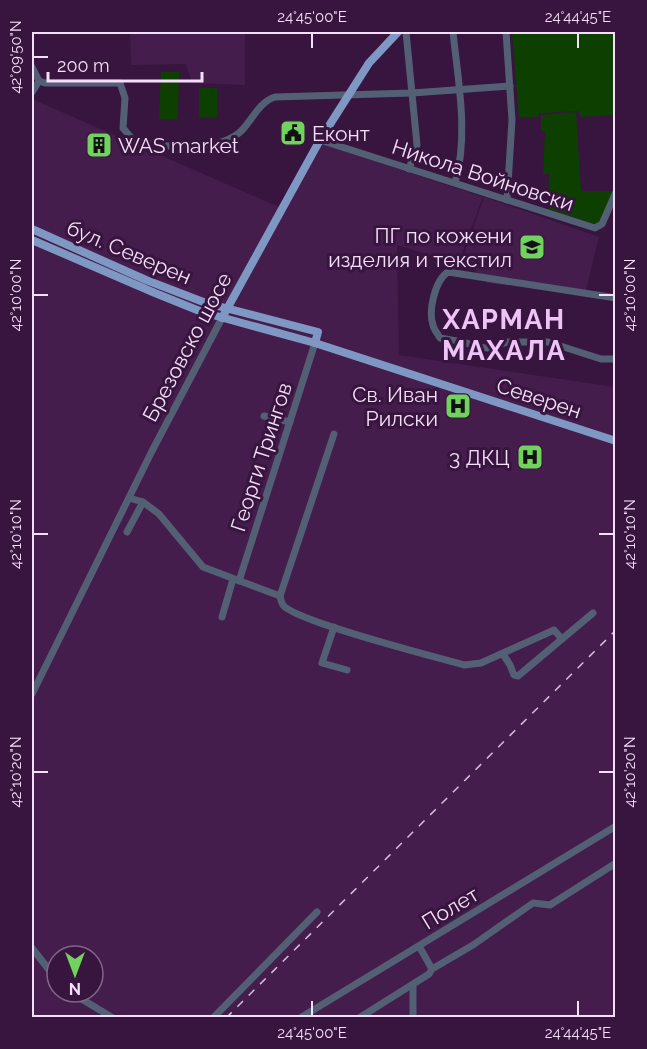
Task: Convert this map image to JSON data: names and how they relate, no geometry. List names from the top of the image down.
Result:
{
  "streets": {
    "main road": ["бул. Северен", "Брезовско шосе", "Северен"],
    "street": ["Никола Войновски", "Георги Трингов", "Полет"]
  },
  "crossings": [
    ["Никола Войновски", "Брезовско шосе"],
    ["бул. Северен", "Брезовско шосе"],
    ["бул. Северен", "Северен"],
    ["бул. Северен", "Георги Трингов"],
    ["Северен", "Георги Трингов"]
  ],
  "districts": ["ХАРМАН МАХАЛА"],
  "places": {
    "public building": ["Еконт"],
    "building": ["WAS market"],
    "school or university": ["ПГ по кожени изделия и текстил"],
    "hospital": ["Св. Иван Рилски", "3 ДКЦ"]
  },
  "scale_bar": "200 m",
  "north": "bottom",
  "coordinates": [
    "24°45'00\"E",
    "24°44'45\"E",
    "42°09'50\"N",
    "42°10'00\"N",
    "42°10'10\"N",
    "42°10'20\"N"
  ]
}
